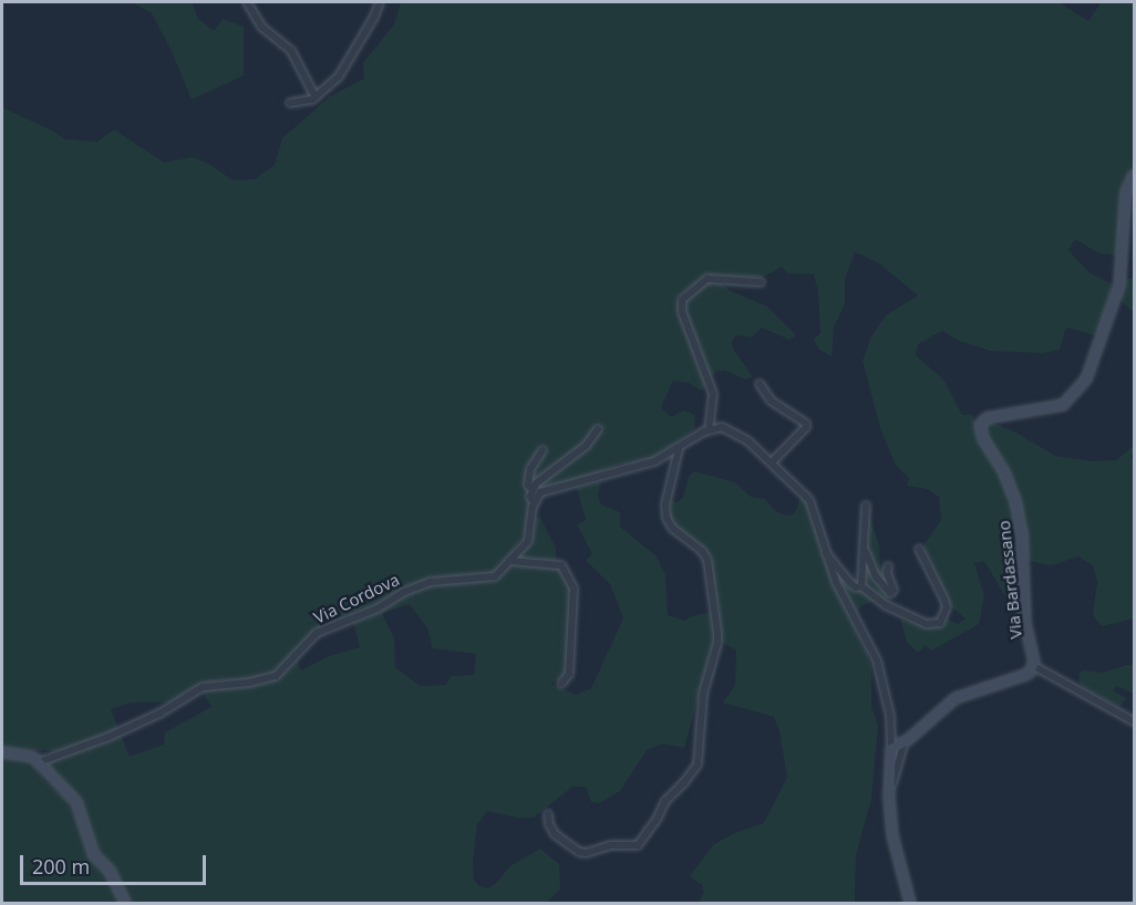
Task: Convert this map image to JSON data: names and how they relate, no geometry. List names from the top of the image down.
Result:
{
  "streets": {
    "street": ["Via Bardassano", "Via Cordova"]
  },
  "scale_bar": "200 m"
}
